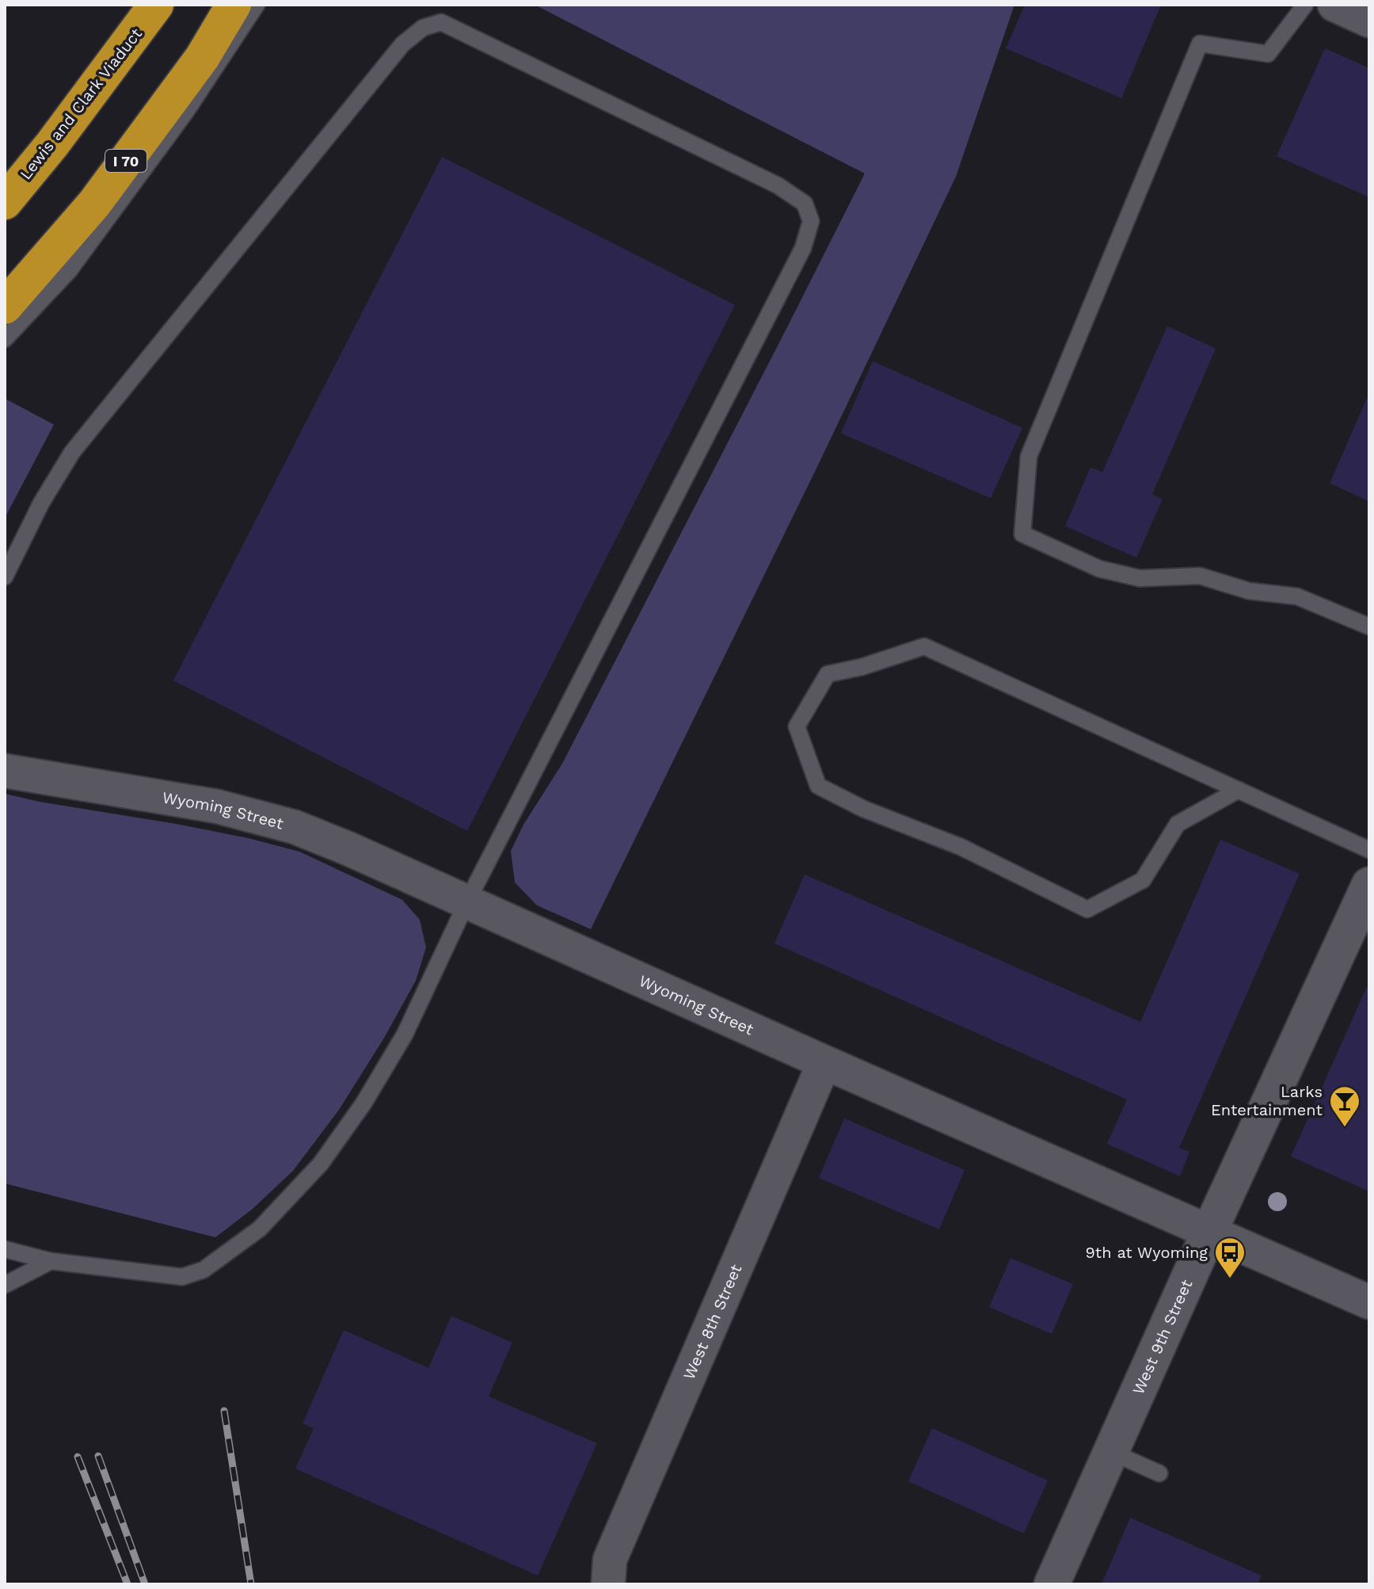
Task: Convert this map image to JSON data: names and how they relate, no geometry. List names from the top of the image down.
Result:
{
  "streets": {
    "highway": ["Lewis and Clark Viaduct", "I 70"],
    "street": ["Wyoming Street", "West 8th Street", "West 9th Street"]
  },
  "crossings": [
    ["Wyoming Street", "West 8th Street"],
    ["Wyoming Street", "West 9th Street"]
  ],
  "places": {
    "bar": ["Larks Entertainment"],
    "bus stop": ["9th at Wyoming"]
  }
}
